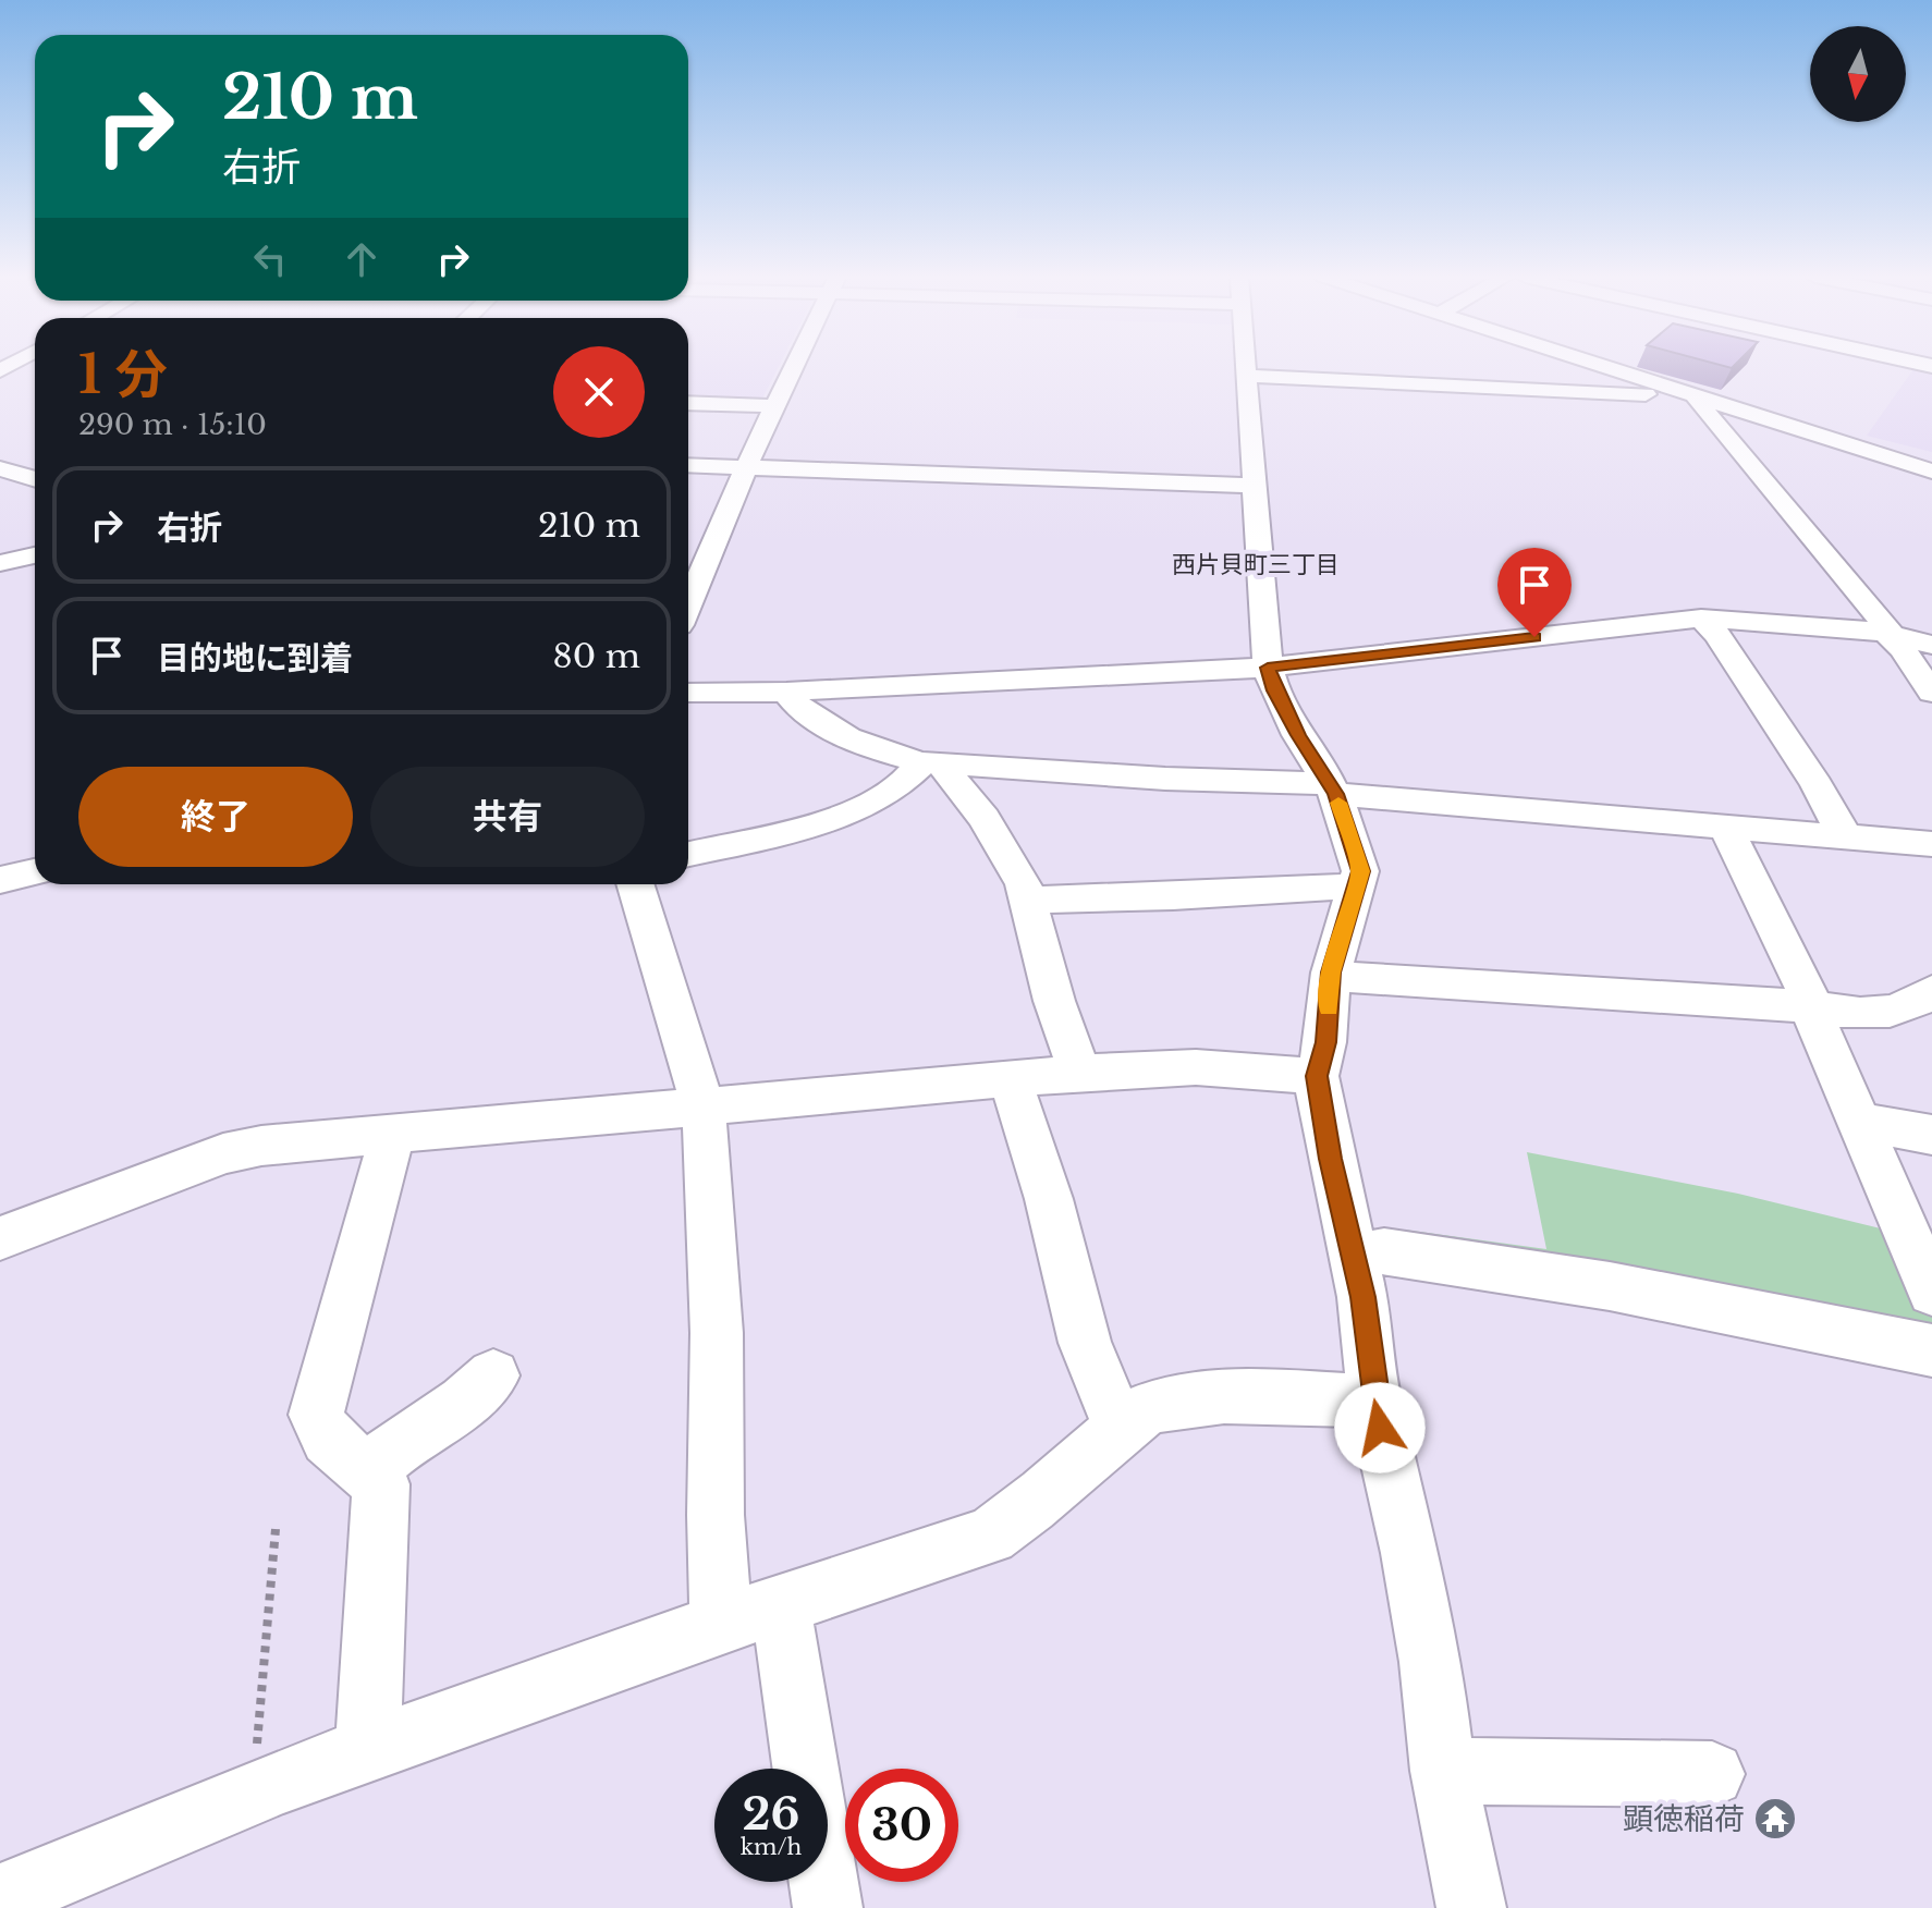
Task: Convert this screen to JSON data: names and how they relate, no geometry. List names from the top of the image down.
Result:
{
  "districts": ["西片貝町三丁目"],
  "places": {
    "temple": ["顕徳稲荷"]
  },
  "north": "bottom",
  "page": {
    "turn": ["210 m", "右折"],
    "heading": ["1 分", "290 m · 15:10"],
    "list": [
      {
        "name": "右折",
        "value": "210 m"
      },
      {
        "name": "目的地に到着",
        "value": "80 m"
      }
    ],
    "buttons": ["終了", "共有"],
    "speed": "26 km/h",
    "limit": "30"
  }
}
